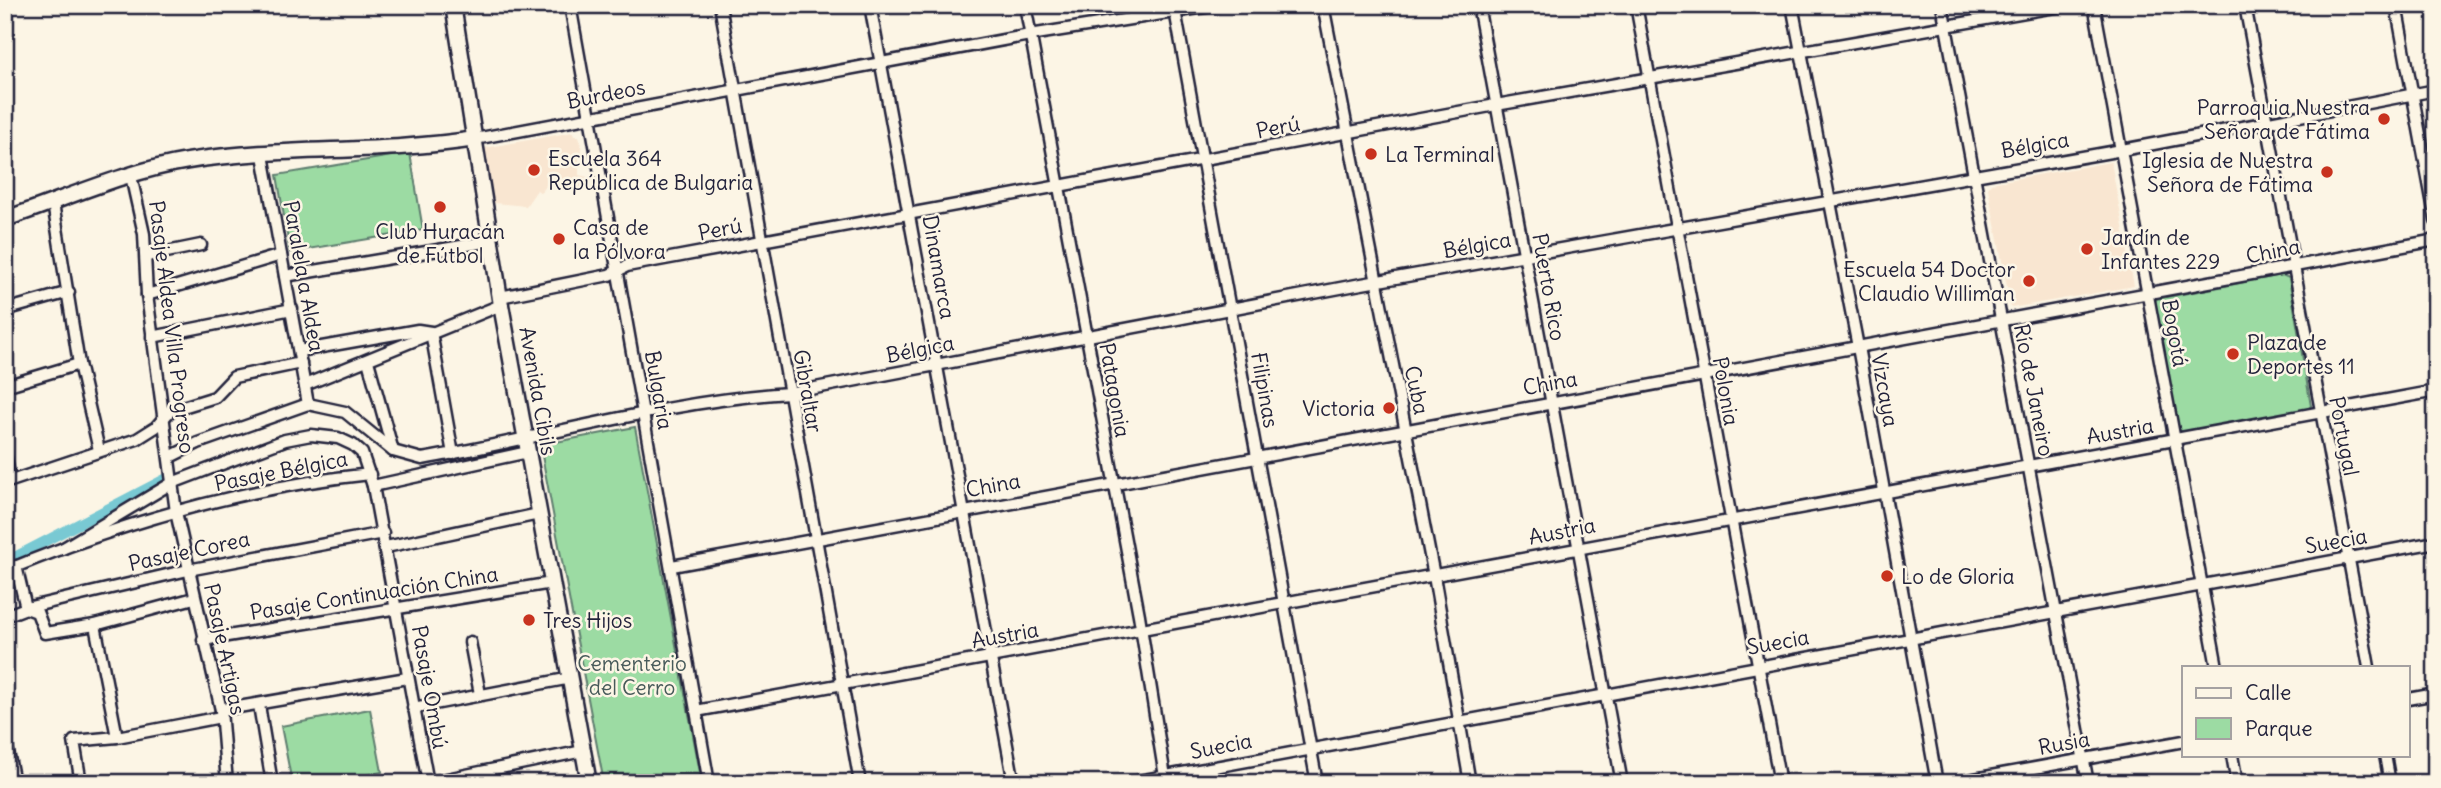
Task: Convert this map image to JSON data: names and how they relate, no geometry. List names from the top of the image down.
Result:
{
  "streets": {
    "street": [
      "Burdeos",
      "Perú",
      "Bélgica",
      "China",
      "Dinamarca",
      "Paralela a Aldea",
      "Puerto Rico",
      "Pasaje Aldea Villa Progreso",
      "Bogotá",
      "Bulgaria",
      "Patagonia",
      "Filipinas",
      "Cuba",
      "Vizcaya",
      "Río de Janeiro",
      "Avenida Cibils",
      "Gibraltar",
      "Polonia",
      "Austria",
      "Portugal",
      "Pasaje Bélgica",
      "Suecia",
      "Pasaje Corea",
      "Pasaje Continuación China",
      "Pasaje Artigas",
      "Pasaje Ombú",
      "Rusia"
    ]
  },
  "crossings": [
    ["Burdeos", "Dinamarca"],
    ["Burdeos", "Paralela a Aldea"],
    ["Burdeos", "Pasaje Aldea Villa Progreso"],
    ["Burdeos", "Bulgaria"],
    ["Burdeos", "Patagonia"],
    ["Burdeos", "Filipinas"],
    ["Burdeos", "Avenida Cibils"],
    ["Burdeos", "Gibraltar"],
    ["Perú", "Dinamarca"],
    ["Perú", "Puerto Rico"],
    ["Perú", "Bulgaria"],
    ["Perú", "Patagonia"],
    ["Perú", "Filipinas"],
    ["Perú", "Cuba"],
    ["Perú", "Vizcaya"],
    ["Perú", "Río de Janeiro"],
    ["Perú", "Avenida Cibils"],
    ["Perú", "Gibraltar"],
    ["Perú", "Polonia"],
    ["Bélgica", "Dinamarca"],
    ["Bélgica", "Puerto Rico"],
    ["Bélgica", "Bogotá"],
    ["Bélgica", "Bulgaria"],
    ["Bélgica", "Patagonia"],
    ["Bélgica", "Filipinas"],
    ["Bélgica", "Cuba"],
    ["Bélgica", "Vizcaya"],
    ["Bélgica", "Río de Janeiro"],
    ["Bélgica", "Avenida Cibils"],
    ["Bélgica", "Gibraltar"],
    ["Bélgica", "Polonia"],
    ["Bélgica", "Portugal"],
    ["Bélgica", "Pasaje Bélgica"],
    ["China", "Dinamarca"],
    ["China", "Puerto Rico"],
    ["China", "Bogotá"],
    ["China", "Bulgaria"],
    ["China", "Patagonia"],
    ["China", "Filipinas"],
    ["China", "Cuba"],
    ["China", "Vizcaya"],
    ["China", "Río de Janeiro"],
    ["China", "Gibraltar"],
    ["China", "Polonia"],
    ["China", "Portugal"],
    ["Dinamarca", "Austria"],
    ["Paralela a Aldea", "Pasaje Bélgica"],
    ["Puerto Rico", "Austria"],
    ["Puerto Rico", "Suecia"],
    ["Pasaje Aldea Villa Progreso", "Pasaje Bélgica"],
    ["Pasaje Aldea Villa Progreso", "Pasaje Artigas"],
    ["Bogotá", "Austria"],
    ["Bogotá", "Suecia"],
    ["Bulgaria", "Austria"],
    ["Patagonia", "Austria"],
    ["Patagonia", "Suecia"],
    ["Filipinas", "Austria"],
    ["Filipinas", "Suecia"],
    ["Cuba", "Austria"],
    ["Cuba", "Suecia"],
    ["Vizcaya", "Austria"],
    ["Vizcaya", "Suecia"],
    ["Río de Janeiro", "Austria"],
    ["Río de Janeiro", "Suecia"],
    ["Río de Janeiro", "Rusia"],
    ["Avenida Cibils", "Pasaje Bélgica"],
    ["Avenida Cibils", "Pasaje Continuación China"],
    ["Gibraltar", "Austria"],
    ["Polonia", "Austria"],
    ["Polonia", "Suecia"],
    ["Austria", "Portugal"],
    ["Portugal", "Suecia"],
    ["Pasaje Bélgica", "Pasaje Artigas"],
    ["Pasaje Bélgica", "Pasaje Ombú"],
    ["Pasaje Corea", "Pasaje Artigas"],
    ["Pasaje Corea", "Pasaje Ombú"],
    ["Pasaje Continuación China", "Pasaje Artigas"],
    ["Pasaje Continuación China", "Pasaje Ombú"]
  ],
  "parks": ["Cementerio del Cerro"],
  "places": [
    "Parroquia Nuestra Señora de Fátima",
    "La Terminal",
    "Escuela 364 República de Bulgaria",
    "Iglesia de Nuestra Señora de Fátima",
    "Club Huracán de Fútbol",
    "Casa de la Pólvora",
    "Jardín de Infantes 229",
    "Escuela 54 Doctor Claudio Williman",
    "Plaza de Deportes 11",
    "Victoria",
    "Lo de Gloria",
    "Tres Hijos"
  ],
  "legend": ["Calle", "Parque"]
}
